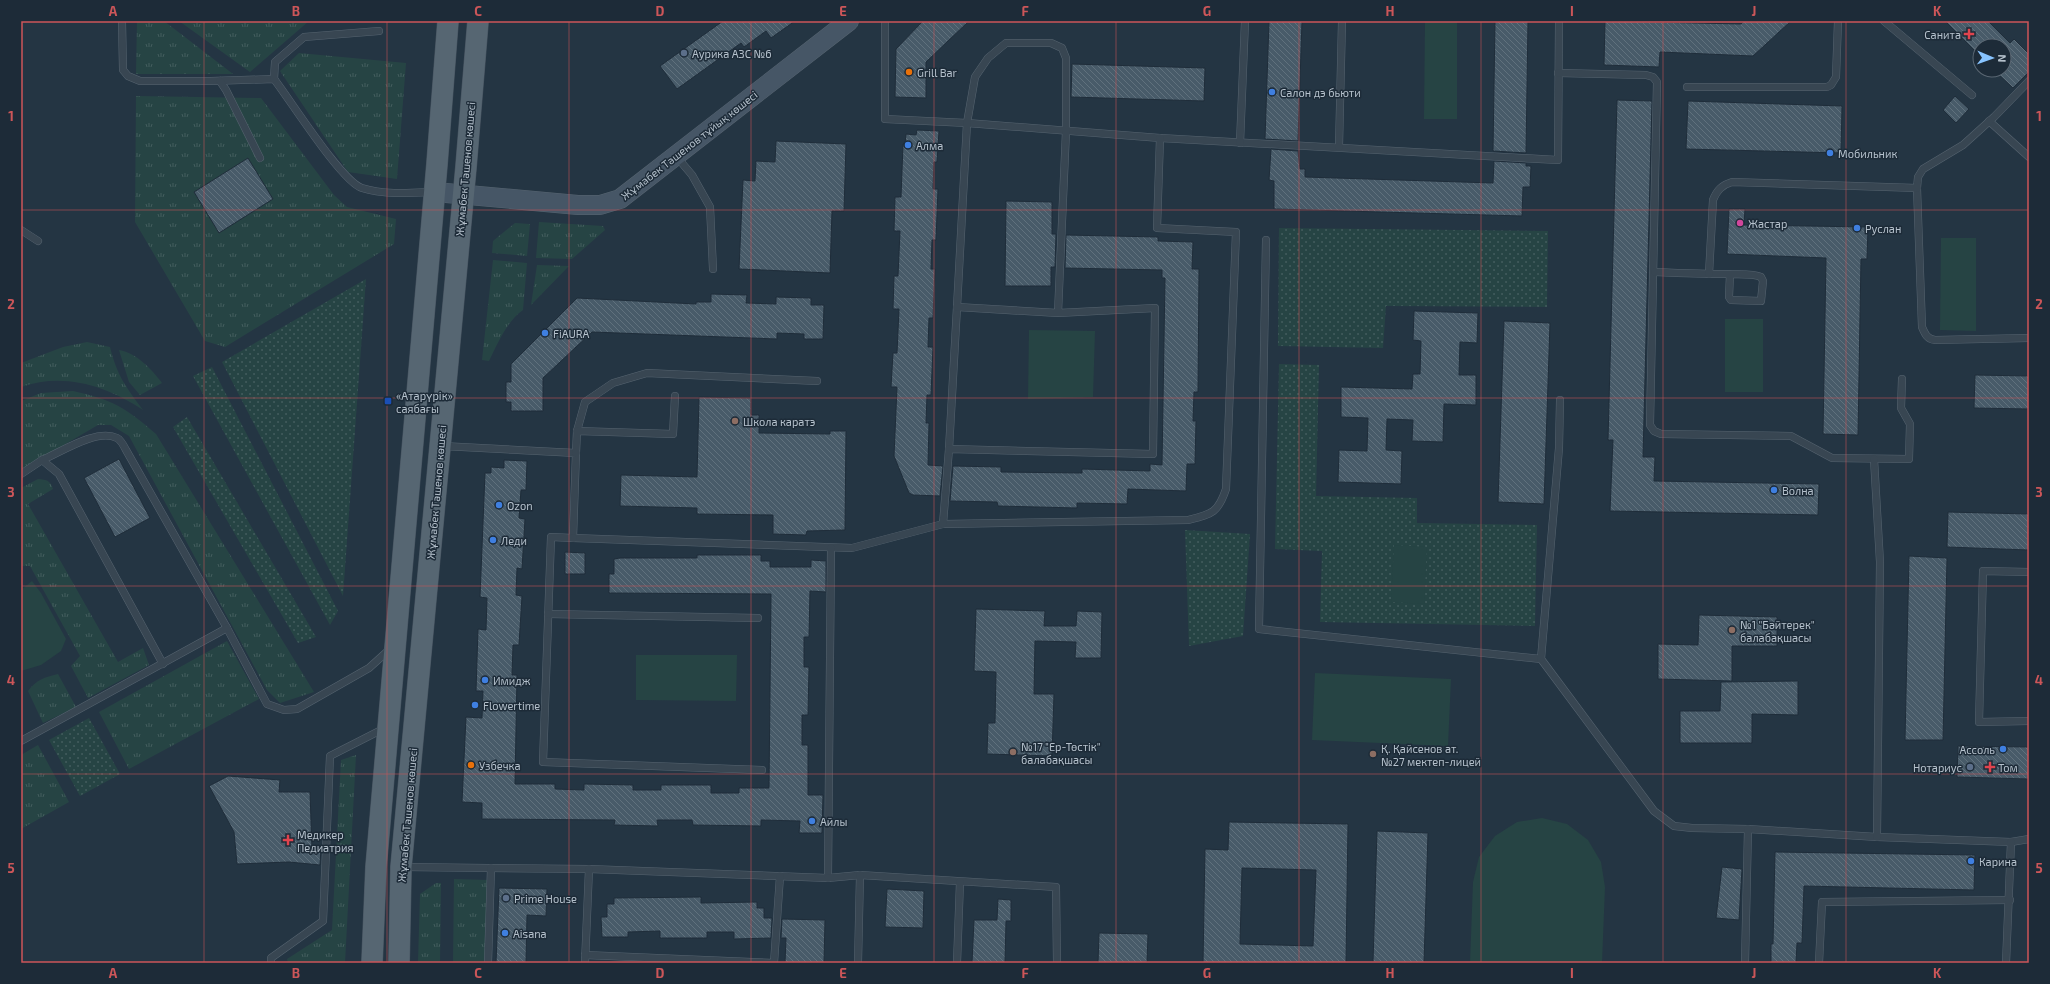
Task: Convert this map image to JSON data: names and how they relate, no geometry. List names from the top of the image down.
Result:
{
  "streets": {
    "main road": ["Жұмабек Тәшенов көшесі"],
    "street": ["Жұмабек Тәшенов тұйық көшесі"]
  },
  "crossings": [
    ["Жұмабек Тәшенов тұйық көшесі", "Жұмабек Тәшенов көшесі"]
  ],
  "places": {
    "health": ["Санита", "Том", "Медикер Педиатрия"],
    "other": [
      "Аурика АЗС №6",
      "Grill Bar",
      "Салон дэ бьюти",
      "Алма",
      "Мобильник",
      "Жастар",
      "Руслан",
      "FiAURA",
      "Школа каратэ",
      "Волна",
      "Ozon",
      "Леди",
      "№1 \"Бәйтерек\" балабақшасы",
      "Имидж",
      "Flowertime",
      "Ассоль",
      "№17 \"Ер-Төстік\" балабақшасы",
      "Қ. Қайсенов ат. №27 мектеп-лицей",
      "Узбечка",
      "Нотариус",
      "Айлы",
      "Карина",
      "Prime House",
      "Aisana"
    ],
    "transit": ["«Атарүрік» саябағы"]
  },
  "north": "right",
  "grid": {
    "columns": [
      "A",
      "B",
      "C",
      "D",
      "E",
      "F",
      "G",
      "H",
      "I",
      "J",
      "K"
    ],
    "rows": [
      "1",
      "2",
      "3",
      "4",
      "5"
    ]
  }
}
